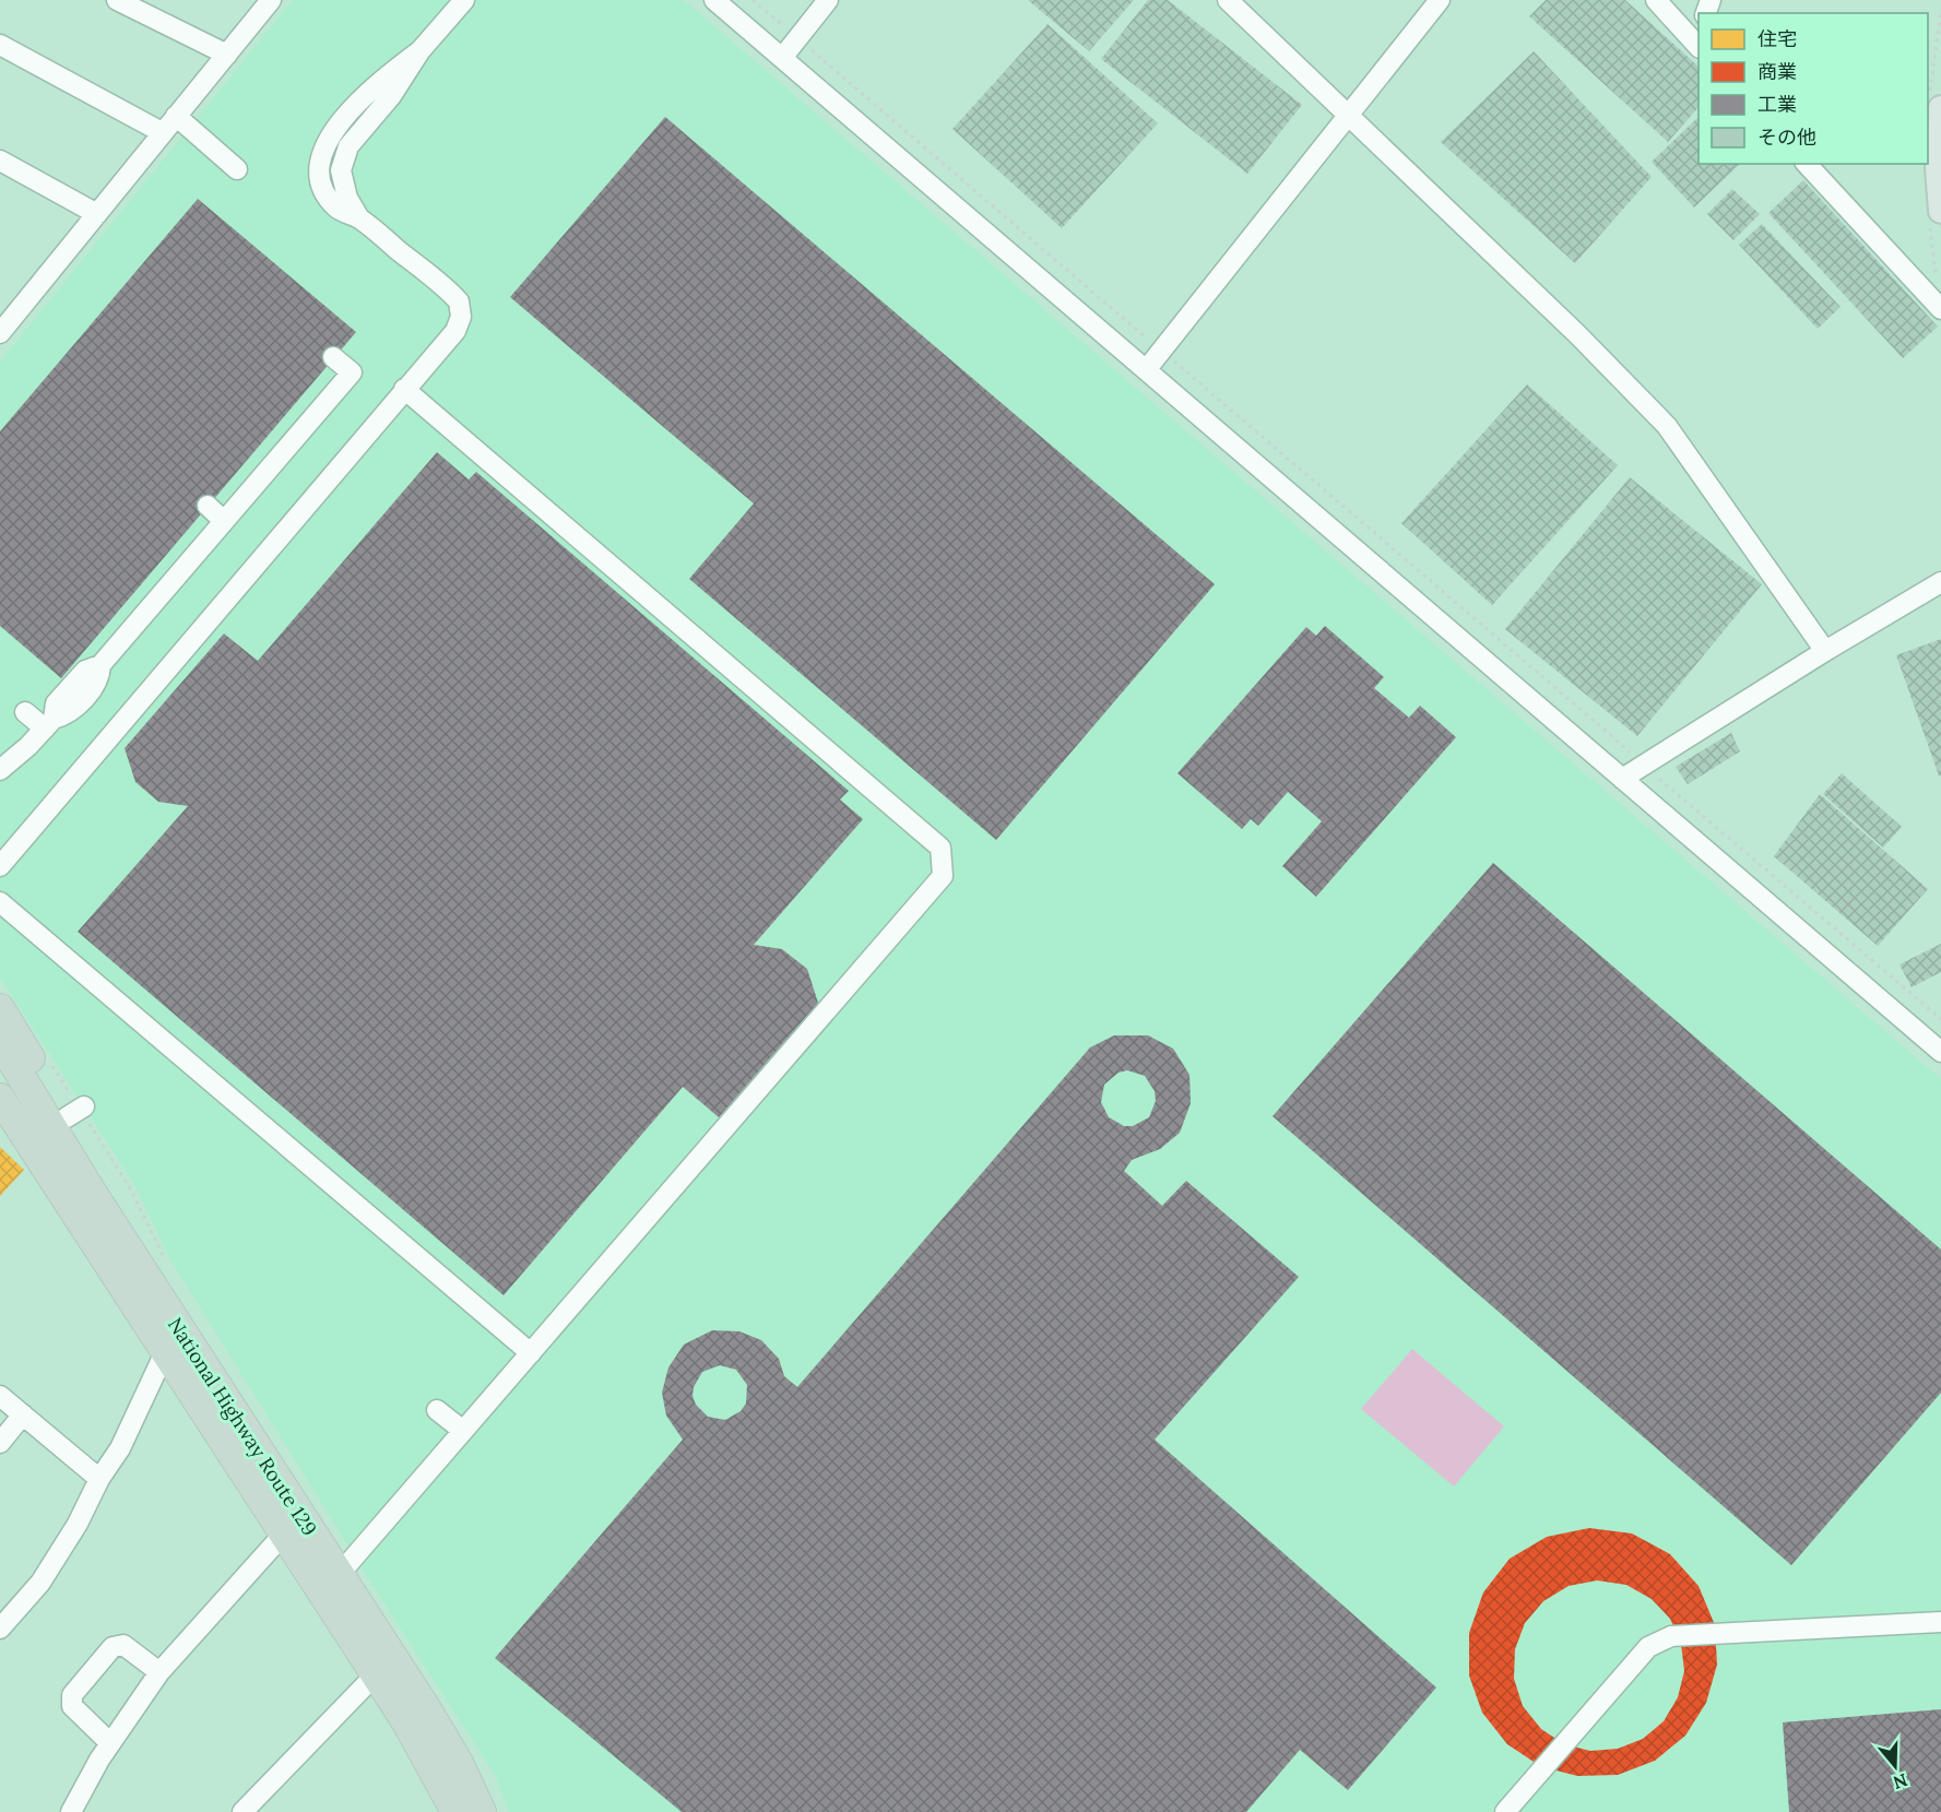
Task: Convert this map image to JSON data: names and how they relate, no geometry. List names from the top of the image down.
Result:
{
  "streets": {
    "highway": ["National Highway Route 129"]
  },
  "legend": [
    "住宅",
    "商業",
    "工業",
    "その他"
  ],
  "north": "bottom"
}
